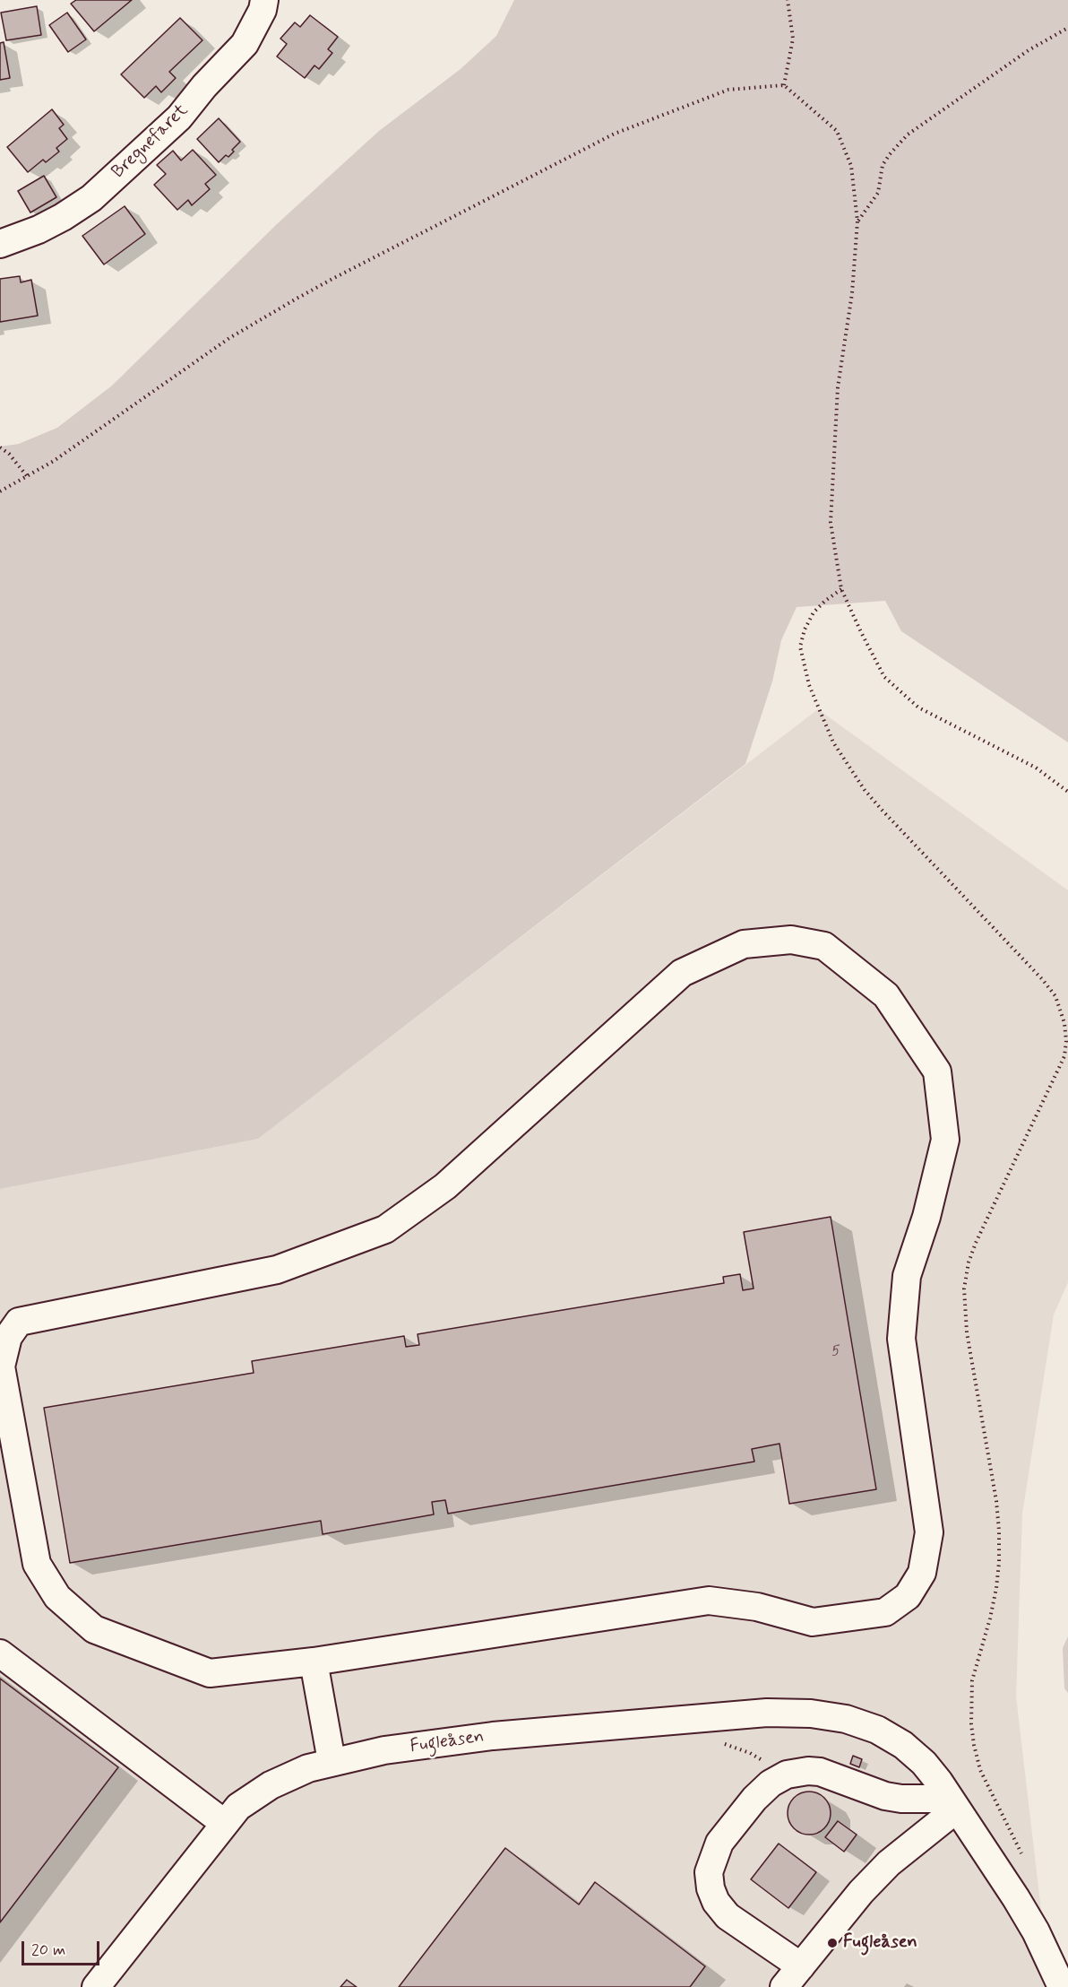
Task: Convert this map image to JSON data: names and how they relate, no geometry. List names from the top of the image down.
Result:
{
  "streets": {
    "street": ["Bregnefaret", "Fugleåsen"]
  },
  "places": ["Fugleåsen"],
  "house_numbers": ["5"],
  "scale_bar": "20 m"
}
